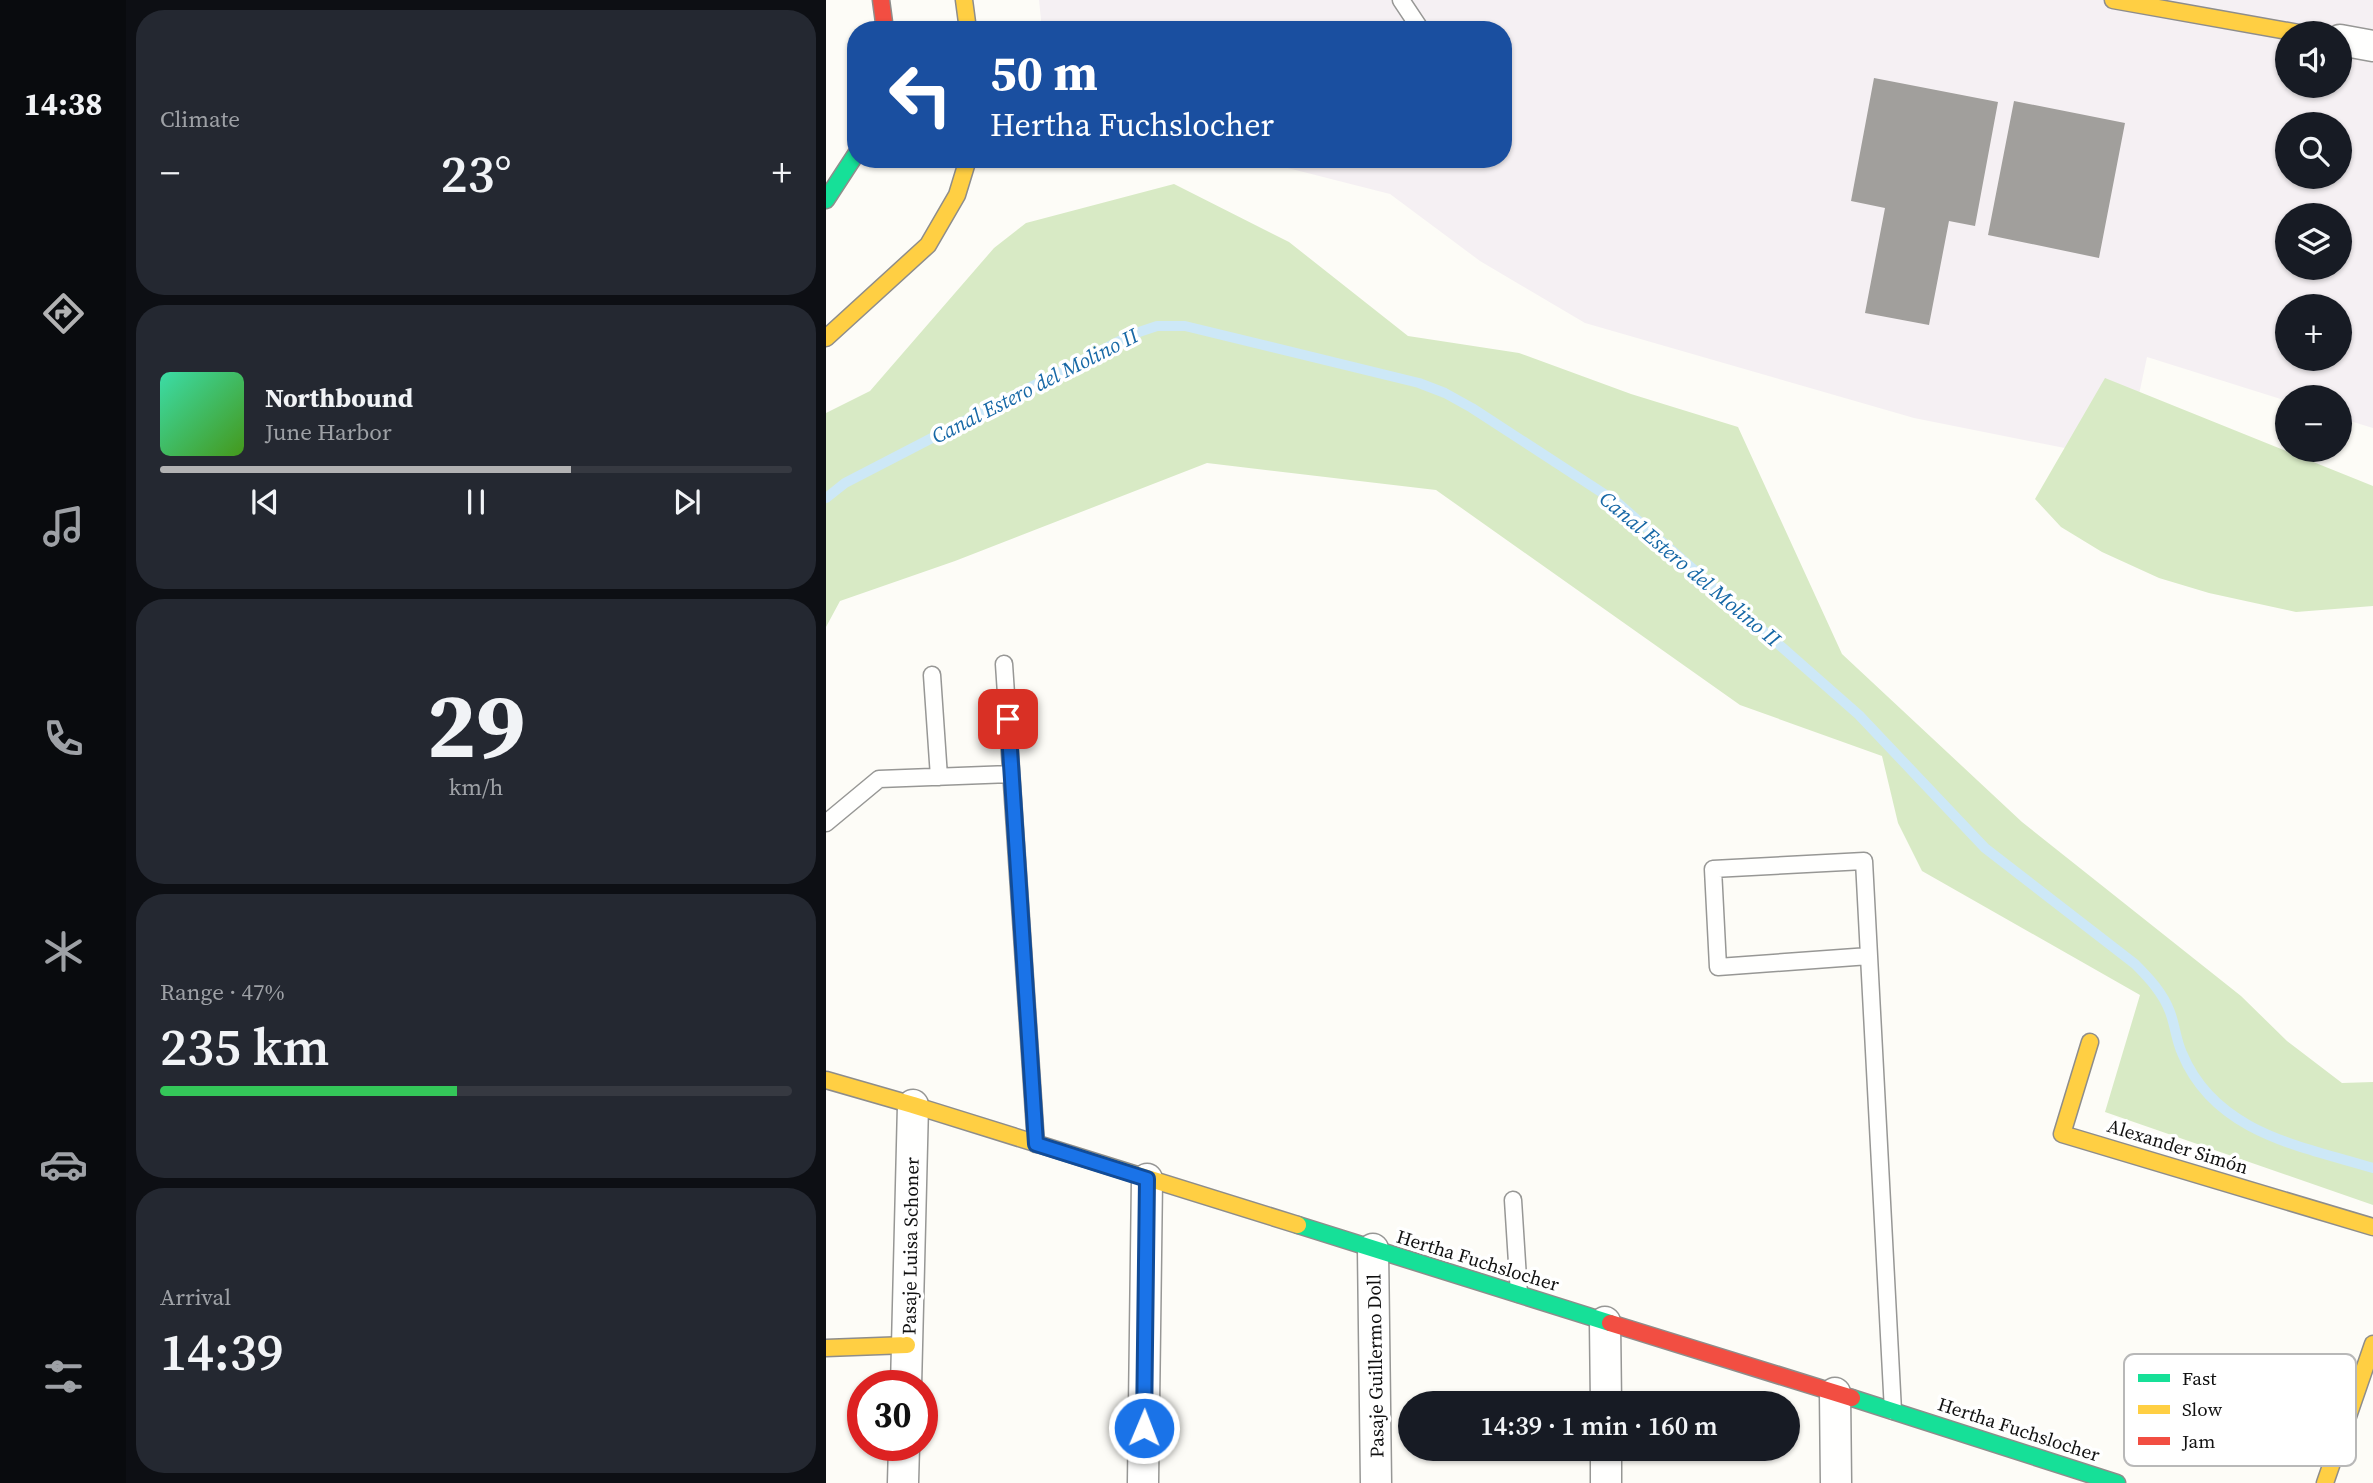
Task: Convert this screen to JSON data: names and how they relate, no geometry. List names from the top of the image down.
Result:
{
  "streets": {
    "main road": ["Alexander Simón", "Hertha Fuchslocher"],
    "street": ["Pasaje Luisa Schoner", "Pasaje Guillermo Doll"]
  },
  "crossings": [
    ["Pasaje Luisa Schoner", "Hertha Fuchslocher"],
    ["Hertha Fuchslocher", "Pasaje Guillermo Doll"]
  ],
  "water": ["Canal Estero del Molino II"],
  "legend": ["Fast", "Slow", "Jam"],
  "page": {
    "tabs": "14:38",
    "tile": [
      "Climate",
      ["29", "km/h"],
      ["Range · 47%", "235 km"],
      ["Arrival", "14:39"]
    ],
    "map_buttons": ["+", "−"],
    "turn": ["50 m", "Hertha Fuchslocher"],
    "heat": ["−", "23°", "+"],
    "song": ["Northbound", "June Harbor"],
    "limit": "30",
    "trip": "14:39 · 1 min · 160 m"
  }
}
